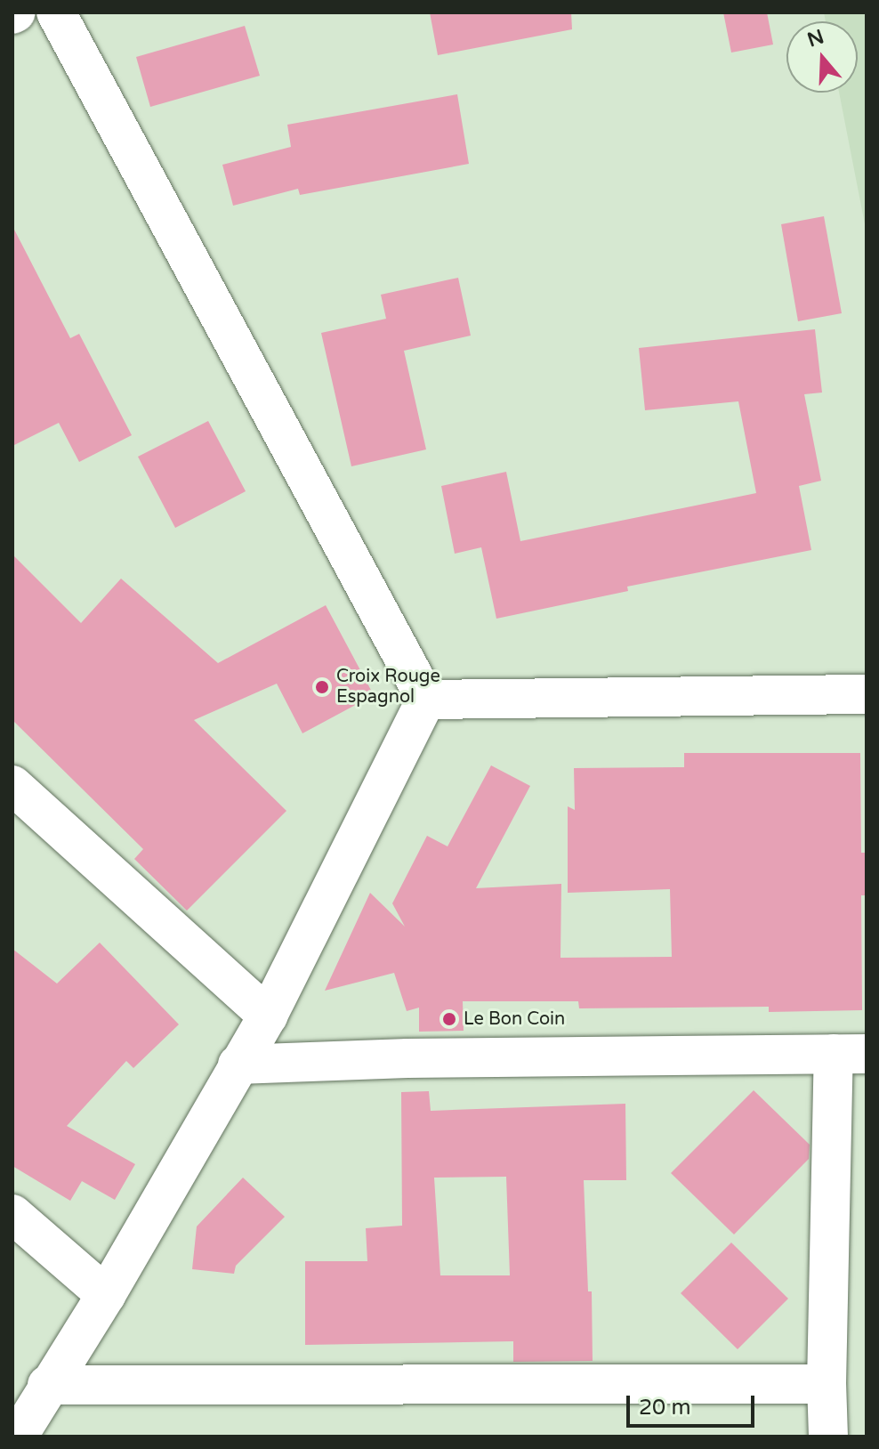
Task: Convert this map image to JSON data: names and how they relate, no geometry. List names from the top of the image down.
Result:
{
  "places": ["Croix Rouge Espagnol", "Le Bon Coin"],
  "scale_bar": "20 m",
  "north": "top"
}
